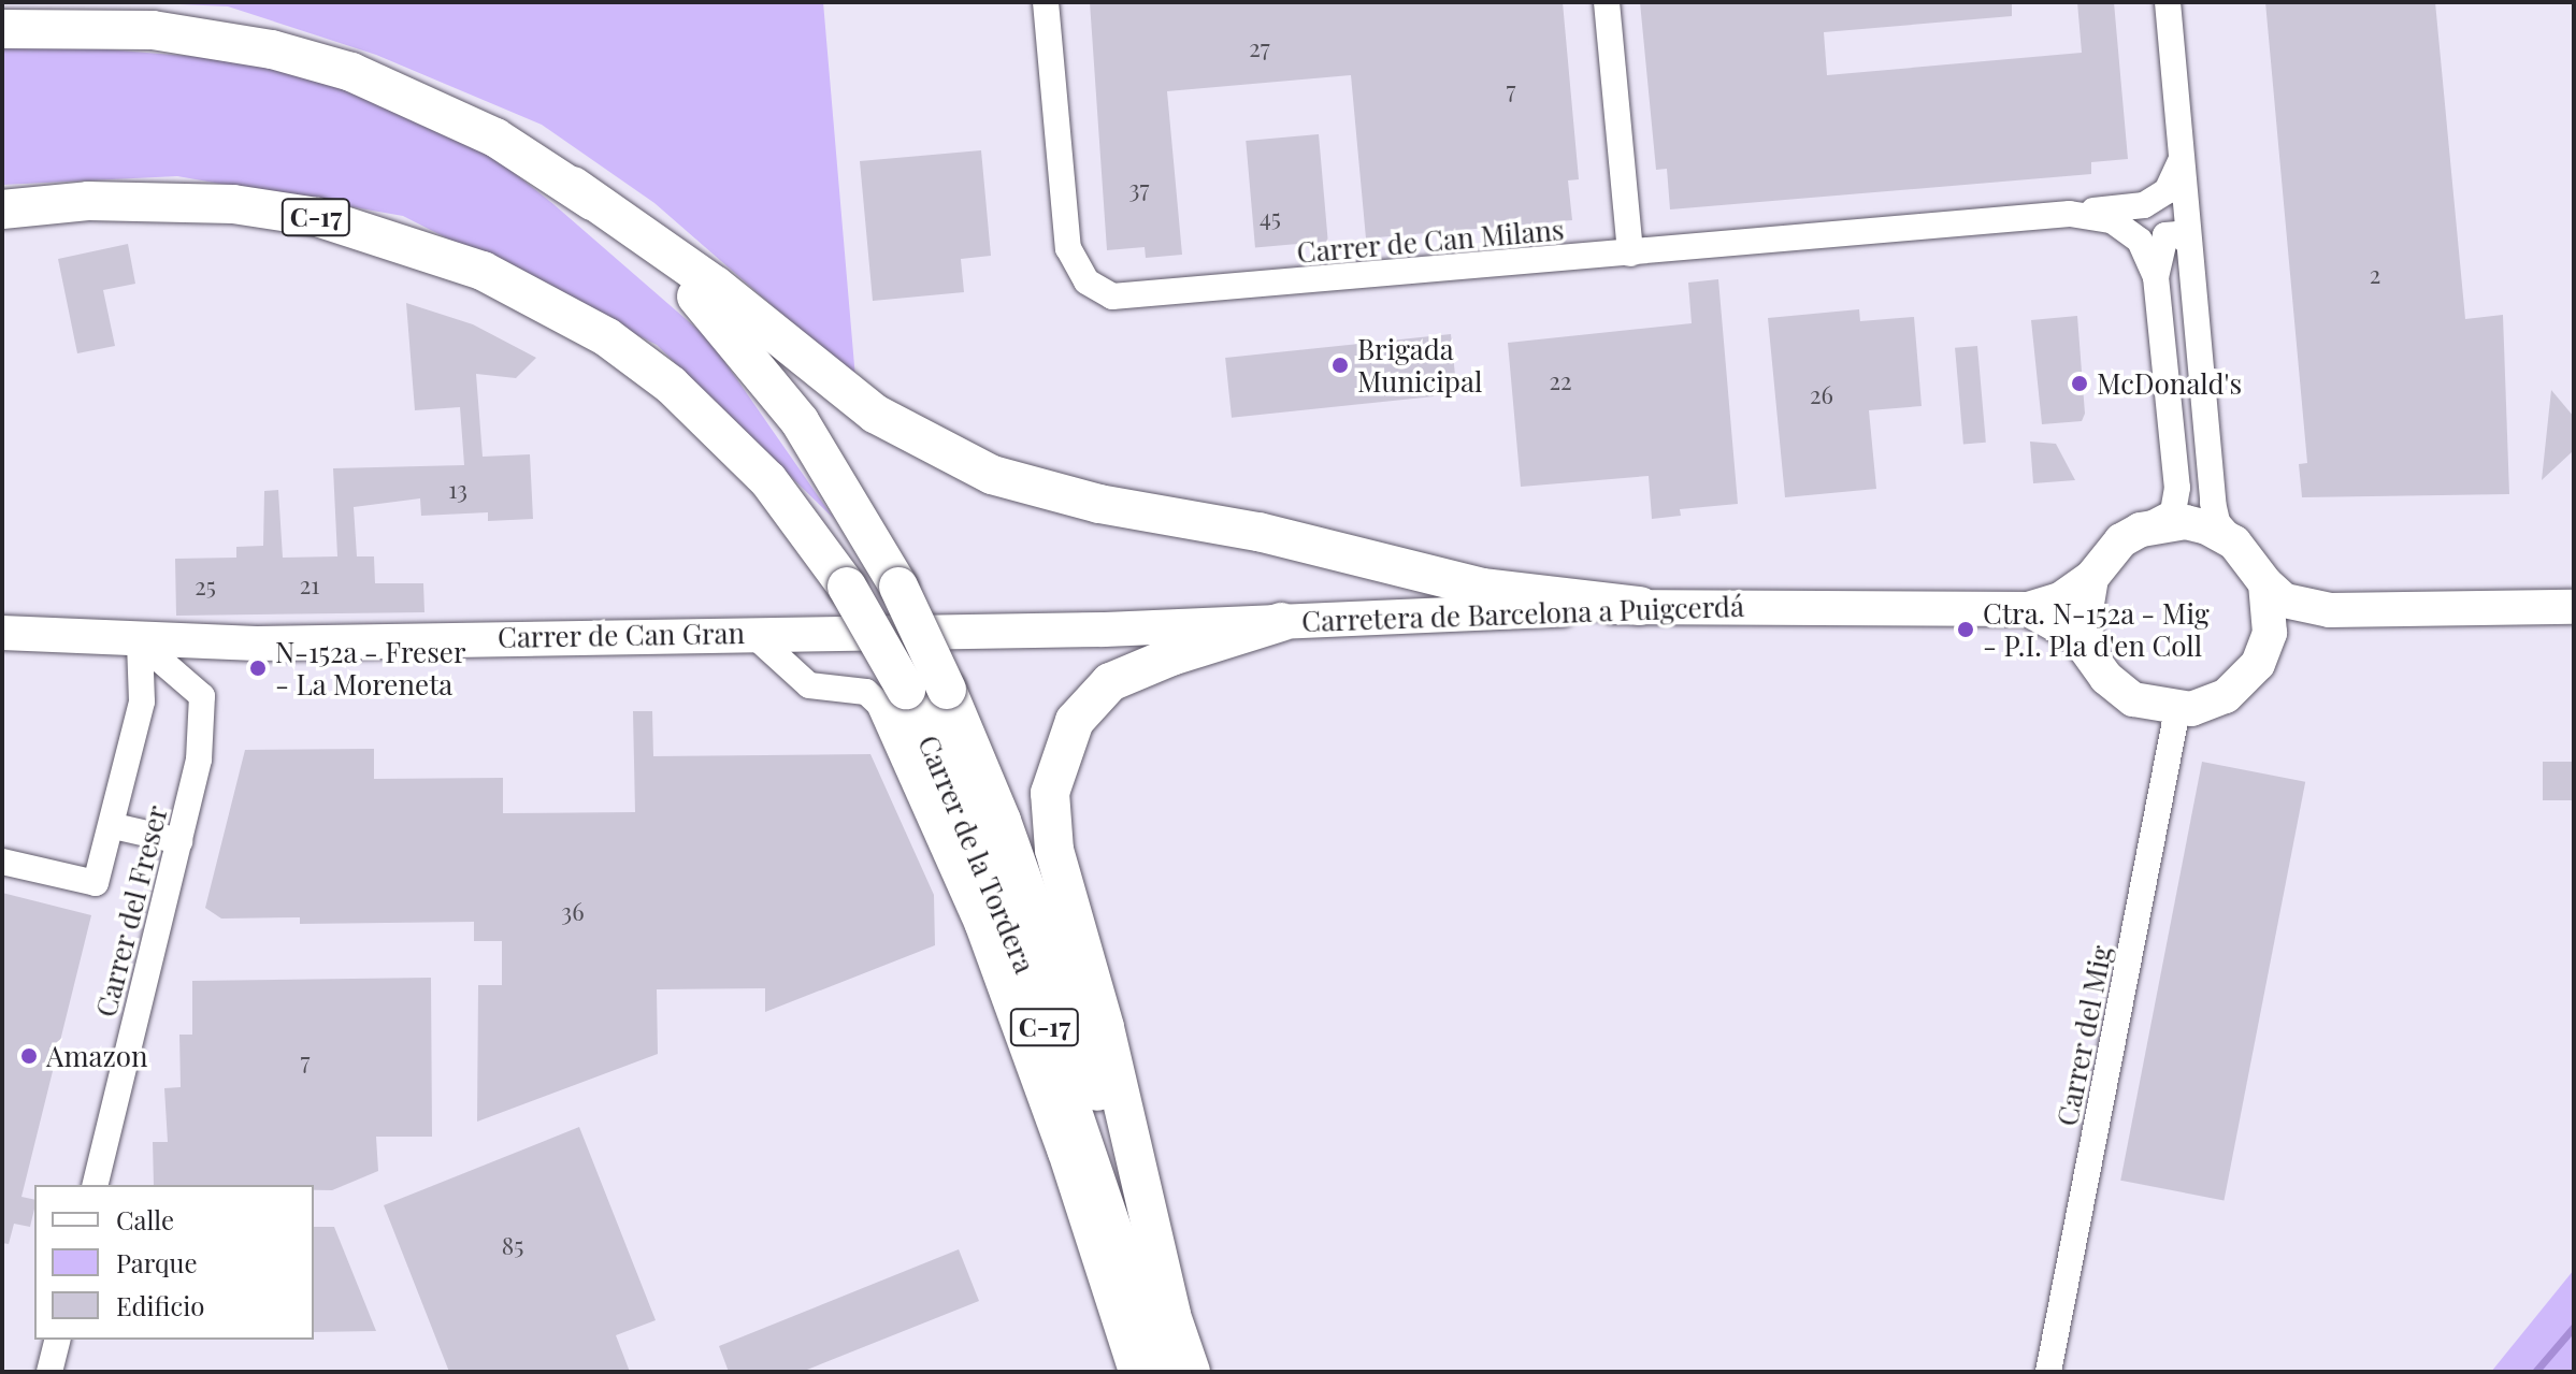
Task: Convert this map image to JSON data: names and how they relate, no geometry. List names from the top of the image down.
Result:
{
  "streets": {
    "highway": ["C-17"],
    "main road": ["Carretera de Barcelona a Puigcerdá", "Carrer de Can Gran"],
    "street": [
      "Carrer de Can Milans",
      "Carrer de la Tordera",
      "Carrer del Freser",
      "Carrer del Mig"
    ]
  },
  "crossings": [
    ["Carrer de Can Milans", "Carretera de Barcelona a Puigcerdá"],
    ["Carrer de Can Milans", "Carrer del Mig"],
    ["Carretera de Barcelona a Puigcerdá", "Carrer de Can Gran"],
    ["Carretera de Barcelona a Puigcerdá", "Carrer del Mig"],
    ["Carrer de Can Gran", "Carrer de la Tordera"],
    ["Carrer de Can Gran", "Carrer del Freser"]
  ],
  "places": [
    "Brigada Municipal",
    "McDonald's",
    "Ctra. N-152a - Mig - P.I. Pla d'en Coll",
    "N-152a - Freser - La Moreneta",
    "Amazon"
  ],
  "house_numbers": [
    "27",
    "7",
    "37",
    "45",
    "2",
    "22",
    "26",
    "13",
    "21",
    "25",
    "36",
    "7",
    "85"
  ],
  "legend": ["Calle", "Parque", "Edificio"]
}
